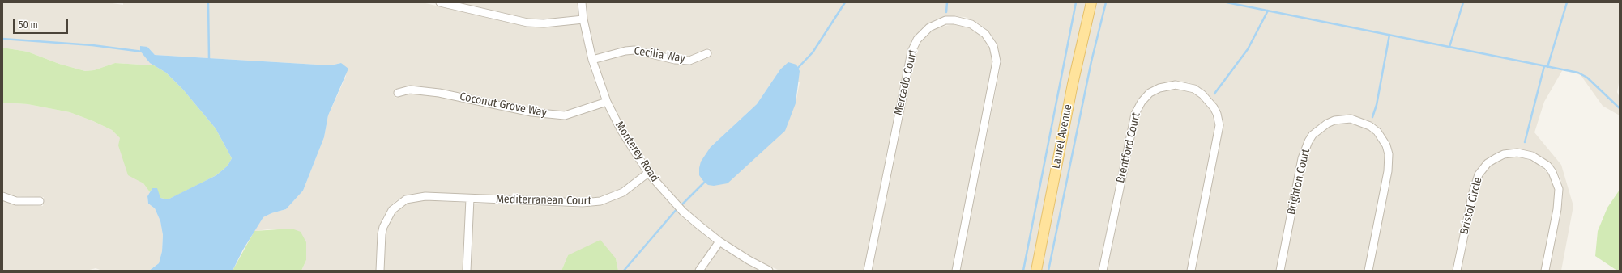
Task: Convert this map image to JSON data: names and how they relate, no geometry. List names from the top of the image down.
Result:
{
  "streets": {
    "main road": ["Laurel Avenue"],
    "street": [
      "Cecilia Way",
      "Mercado Court",
      "Coconut Grove Way",
      "Brentford Court",
      "Monterey Road",
      "Brighton Court",
      "Mediterranean Court",
      "Bristol Circle"
    ]
  },
  "crossings": [
    ["Cecilia Way", "Monterey Road"],
    ["Coconut Grove Way", "Monterey Road"],
    ["Monterey Road", "Mediterranean Court"]
  ],
  "scale_bar": "50 m"
}
